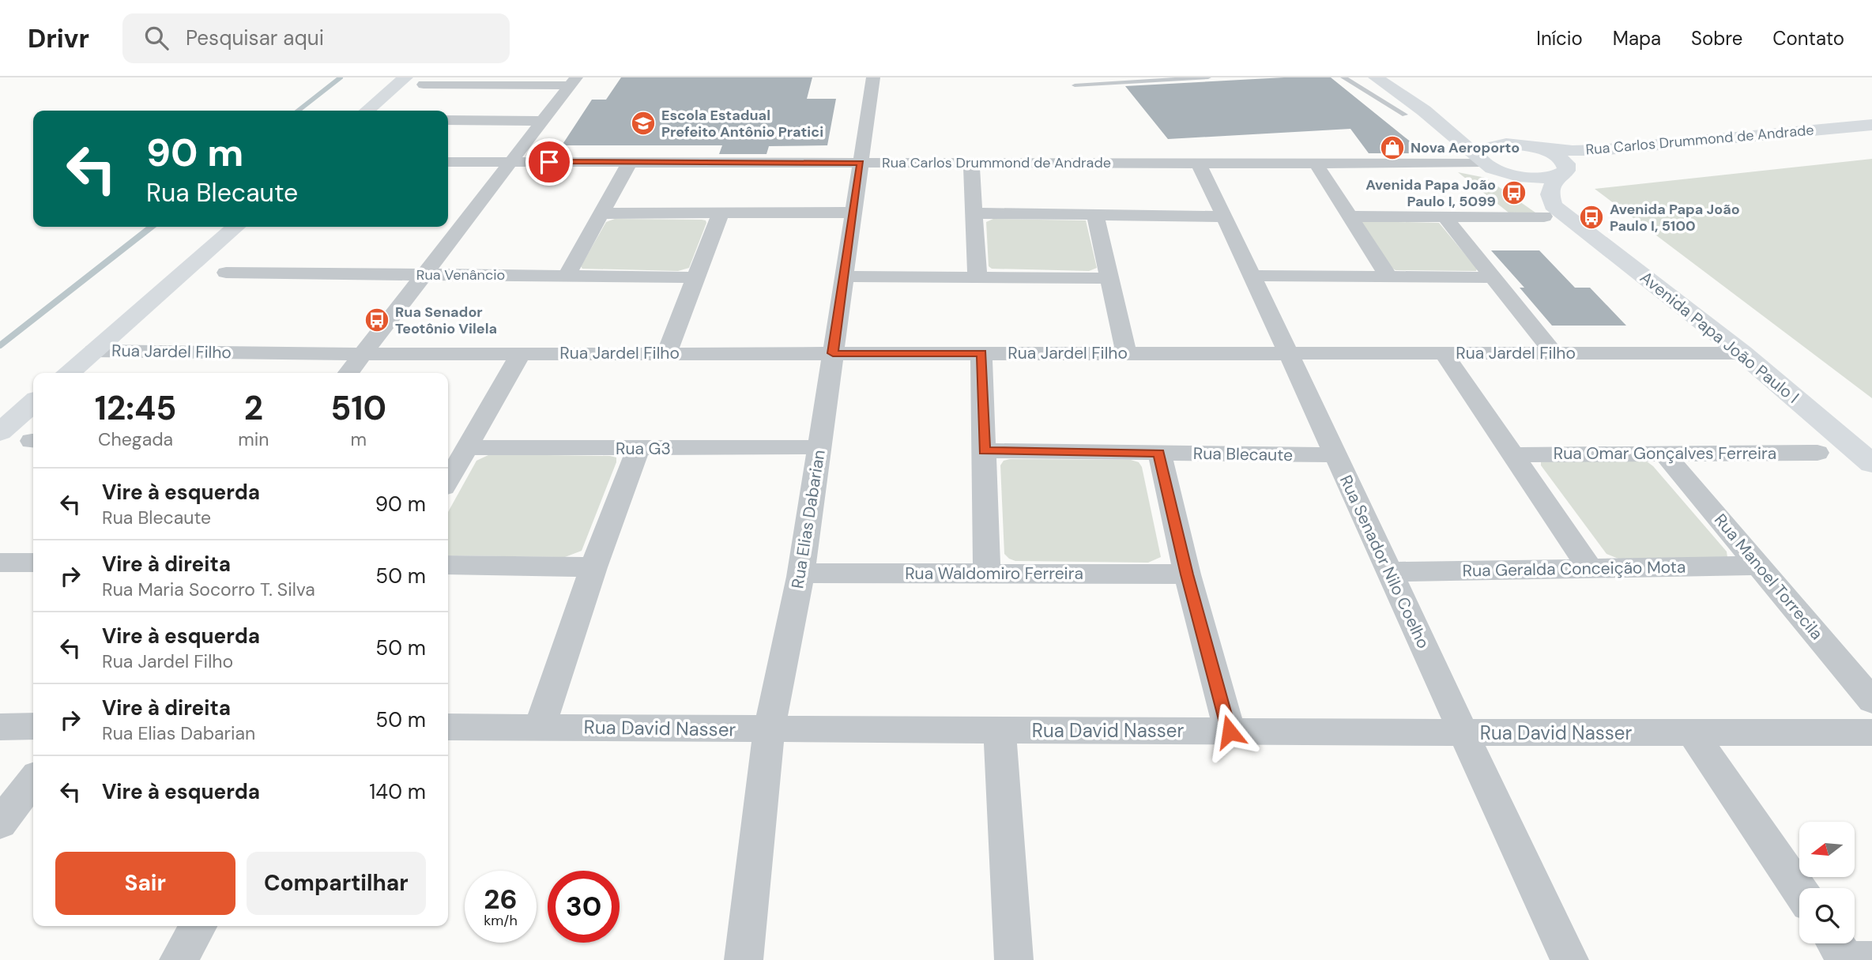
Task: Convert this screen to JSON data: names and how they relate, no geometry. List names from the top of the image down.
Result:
{
  "streets": {
    "street": [
      "Rua Carlos Drummond de Andrade",
      "Rua Venâncio",
      "Avenida Papa João Paulo I",
      "Rua Jardel Filho",
      "Rua G3",
      "Rua Omar Gonçalves Ferreira",
      "Rua Blecaute",
      "Rua Elias Dabarian",
      "Rua Senador Nilo Coelho",
      "Rua Geralda Conceição Mota",
      "Rua Waldomiro Ferreira",
      "Rua Manoel Torrecila",
      "Rua David Nasser"
    ]
  },
  "crossings": [
    ["Rua Carlos Drummond de Andrade", "Avenida Papa João Paulo I"],
    ["Rua Carlos Drummond de Andrade", "Rua Elias Dabarian"],
    ["Rua Carlos Drummond de Andrade", "Rua Senador Nilo Coelho"],
    ["Avenida Papa João Paulo I", "Rua Jardel Filho"],
    ["Rua Jardel Filho", "Rua Elias Dabarian"],
    ["Rua Jardel Filho", "Rua Senador Nilo Coelho"],
    ["Rua G3", "Rua Elias Dabarian"],
    ["Rua Omar Gonçalves Ferreira", "Rua Manoel Torrecila"],
    ["Rua Blecaute", "Rua Senador Nilo Coelho"],
    ["Rua Elias Dabarian", "Rua Waldomiro Ferreira"],
    ["Rua Elias Dabarian", "Rua David Nasser"],
    ["Rua Senador Nilo Coelho", "Rua Geralda Conceição Mota"],
    ["Rua Senador Nilo Coelho", "Rua David Nasser"],
    ["Rua Geralda Conceição Mota", "Rua Manoel Torrecila"]
  ],
  "places": {
    "school or university": ["Escola Estadual Prefeito Antônio Pratici"],
    "shop": ["Nova Aeroporto"],
    "bus stop": ["Avenida Papa João Paulo I, 5099", "Avenida Papa João Paulo I, 5100", "Rua Senador Teotônio Vilela"]
  },
  "north": "left",
  "page": {
    "header": "Drivr",
    "search": "Pesquisar aqui",
    "nav": [
      "Início",
      "Mapa",
      "Sobre",
      "Contato"
    ],
    "turn": ["90 m", "Rua Blecaute"],
    "eta": [
      "12:45",
      "Chegada",
      "2",
      "min",
      "510",
      "m"
    ],
    "list": [
      {
        "name": "Vire à esquerda",
        "note": "Rua Blecaute",
        "value": "90 m"
      },
      {
        "name": "Vire à direita",
        "note": "Rua Maria Socorro T. Silva",
        "value": "50 m"
      },
      {
        "name": "Vire à esquerda",
        "note": "Rua Jardel Filho",
        "value": "50 m"
      },
      {
        "name": "Vire à direita",
        "note": "Rua Elias Dabarian",
        "value": "50 m"
      },
      {
        "name": "Vire à esquerda",
        "value": "140 m"
      }
    ],
    "buttons": ["Sair", "Compartilhar"],
    "speed": "26 km/h",
    "limit": "30"
  }
}
